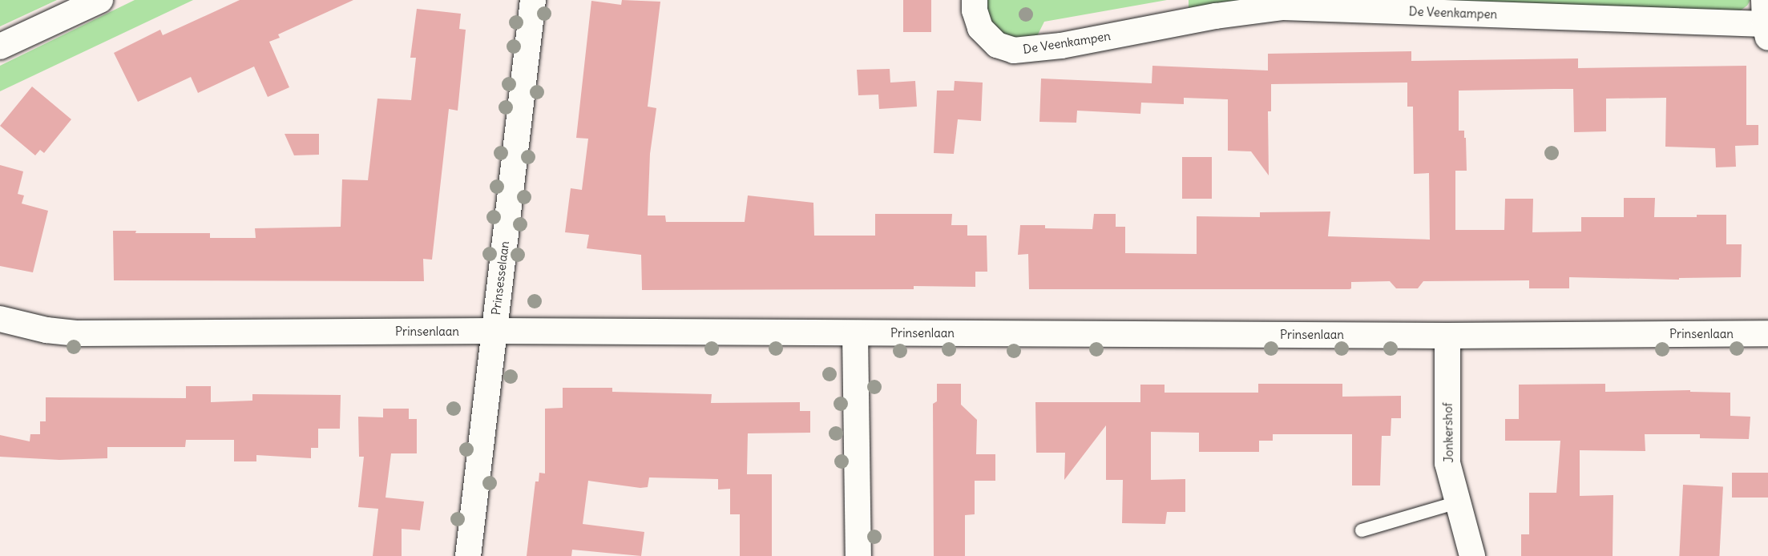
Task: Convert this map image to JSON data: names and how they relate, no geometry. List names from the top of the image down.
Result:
{
  "streets": {
    "street": [
      "De Veenkampen",
      "Prinsesselaan",
      "Prinsenlaan",
      "Jonkershof"
    ]
  },
  "crossings": [
    ["Prinsesselaan", "Prinsenlaan"],
    ["Prinsenlaan", "Jonkershof"]
  ]
}
